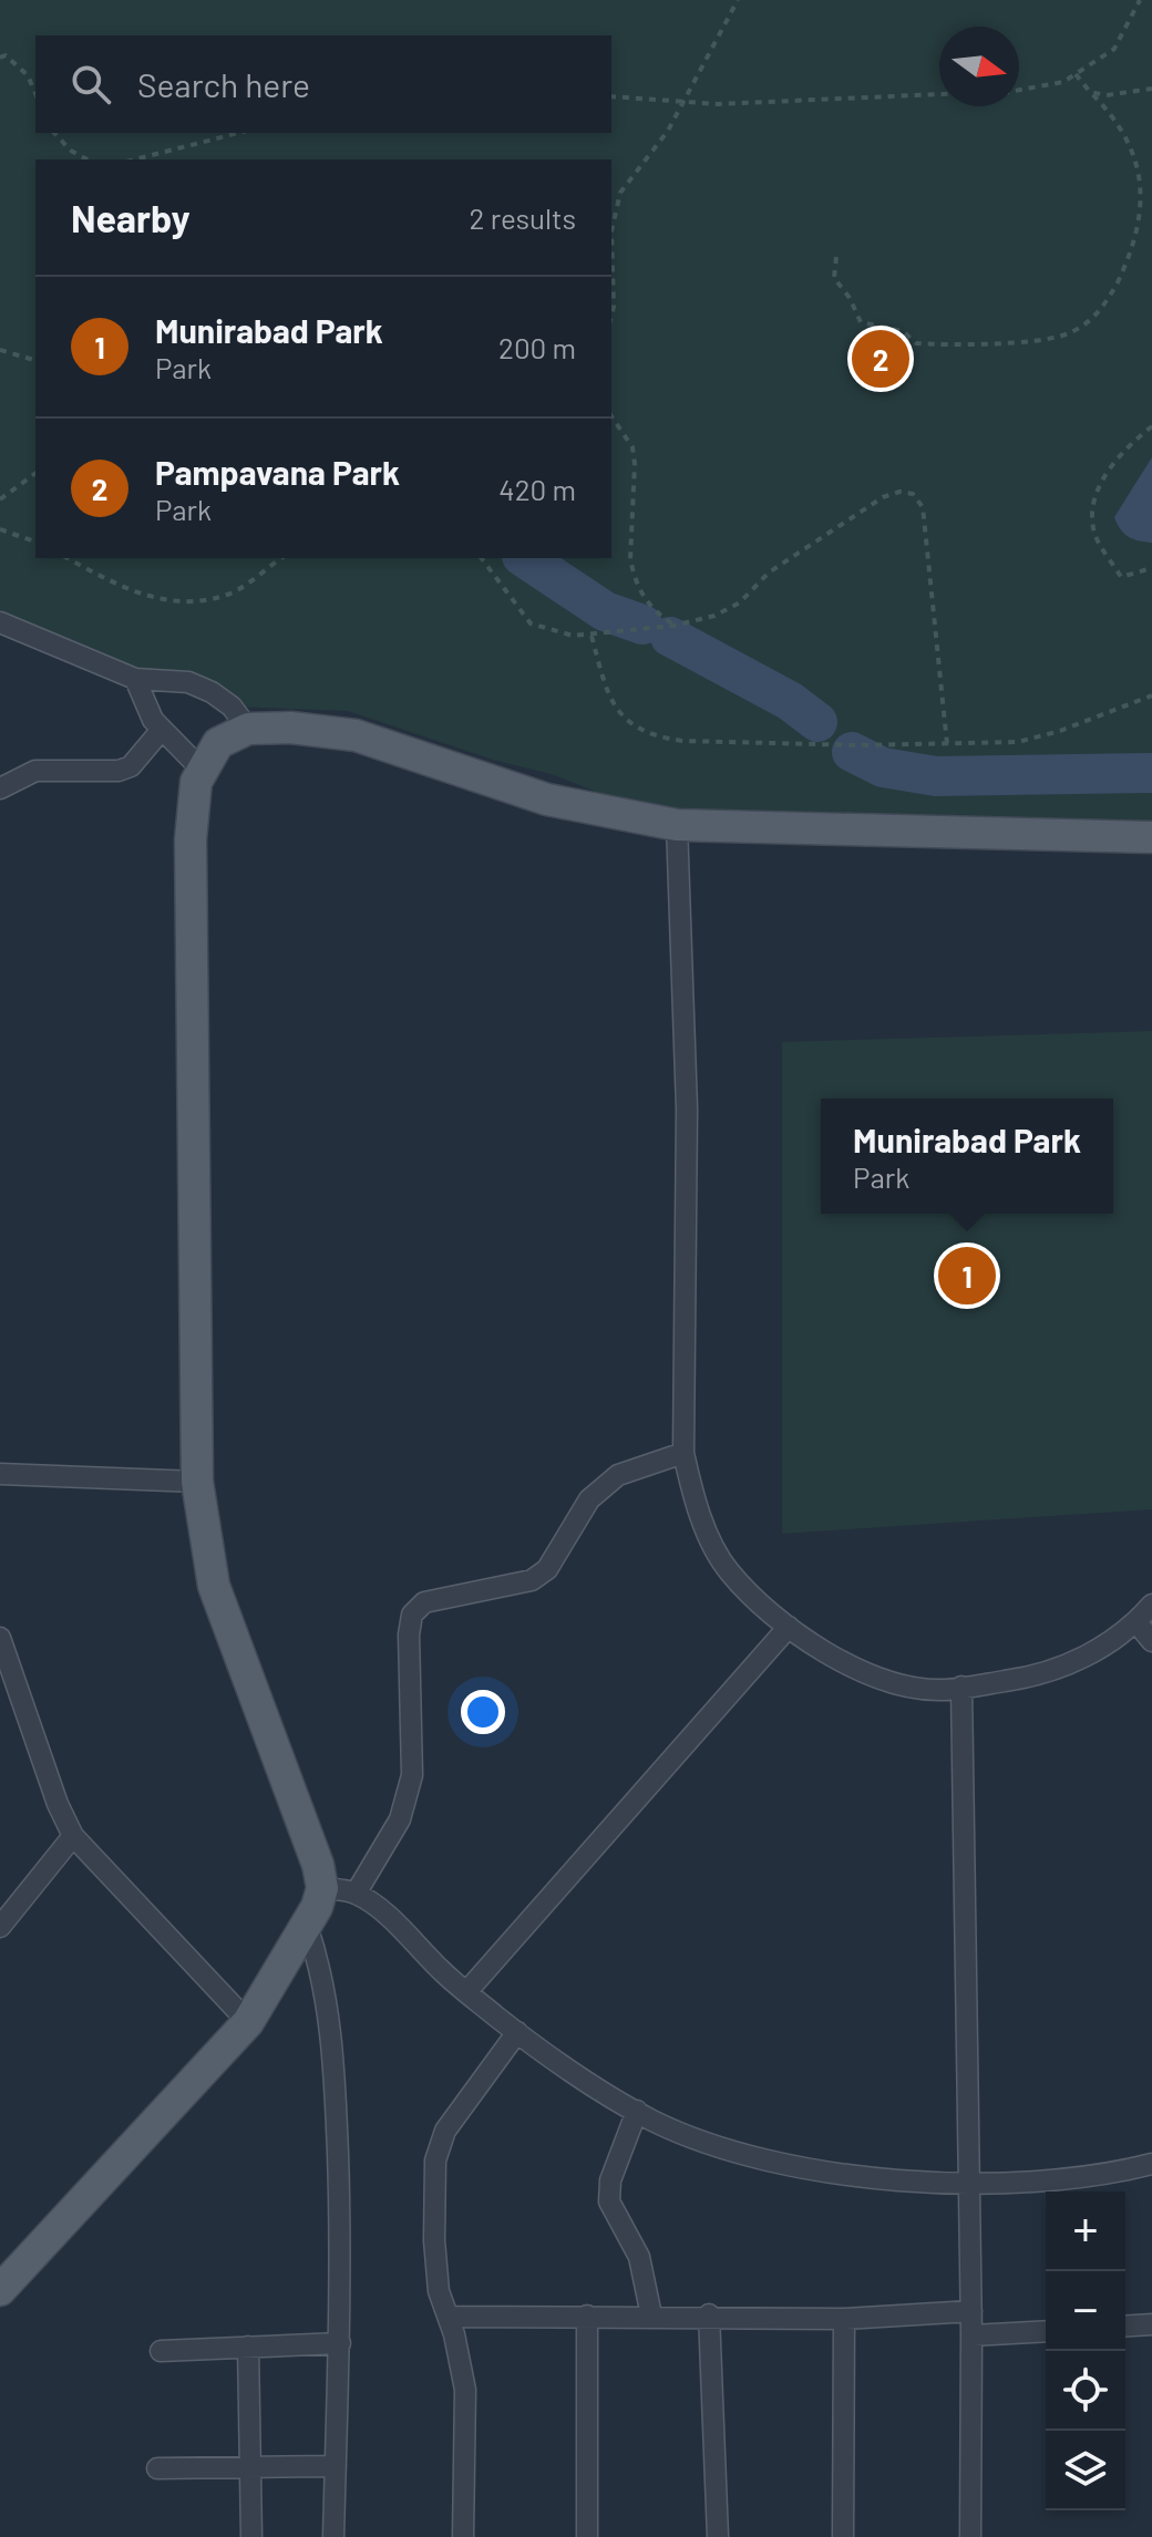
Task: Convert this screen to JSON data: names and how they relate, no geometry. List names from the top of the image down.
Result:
{
  "north": "right",
  "page": {
    "search": "Search here",
    "heading": ["Nearby", "2 results"],
    "list": [
      {
        "mark": "1",
        "name": "Munirabad Park",
        "note": "Park",
        "value": "200 m"
      },
      {
        "mark": "2",
        "name": "Pampavana Park",
        "note": "Park",
        "value": "420 m"
      }
    ],
    "pins": ["2", "1"],
    "popup": ["Munirabad Park", "Park"],
    "map_buttons": ["+", "−"]
  }
}
